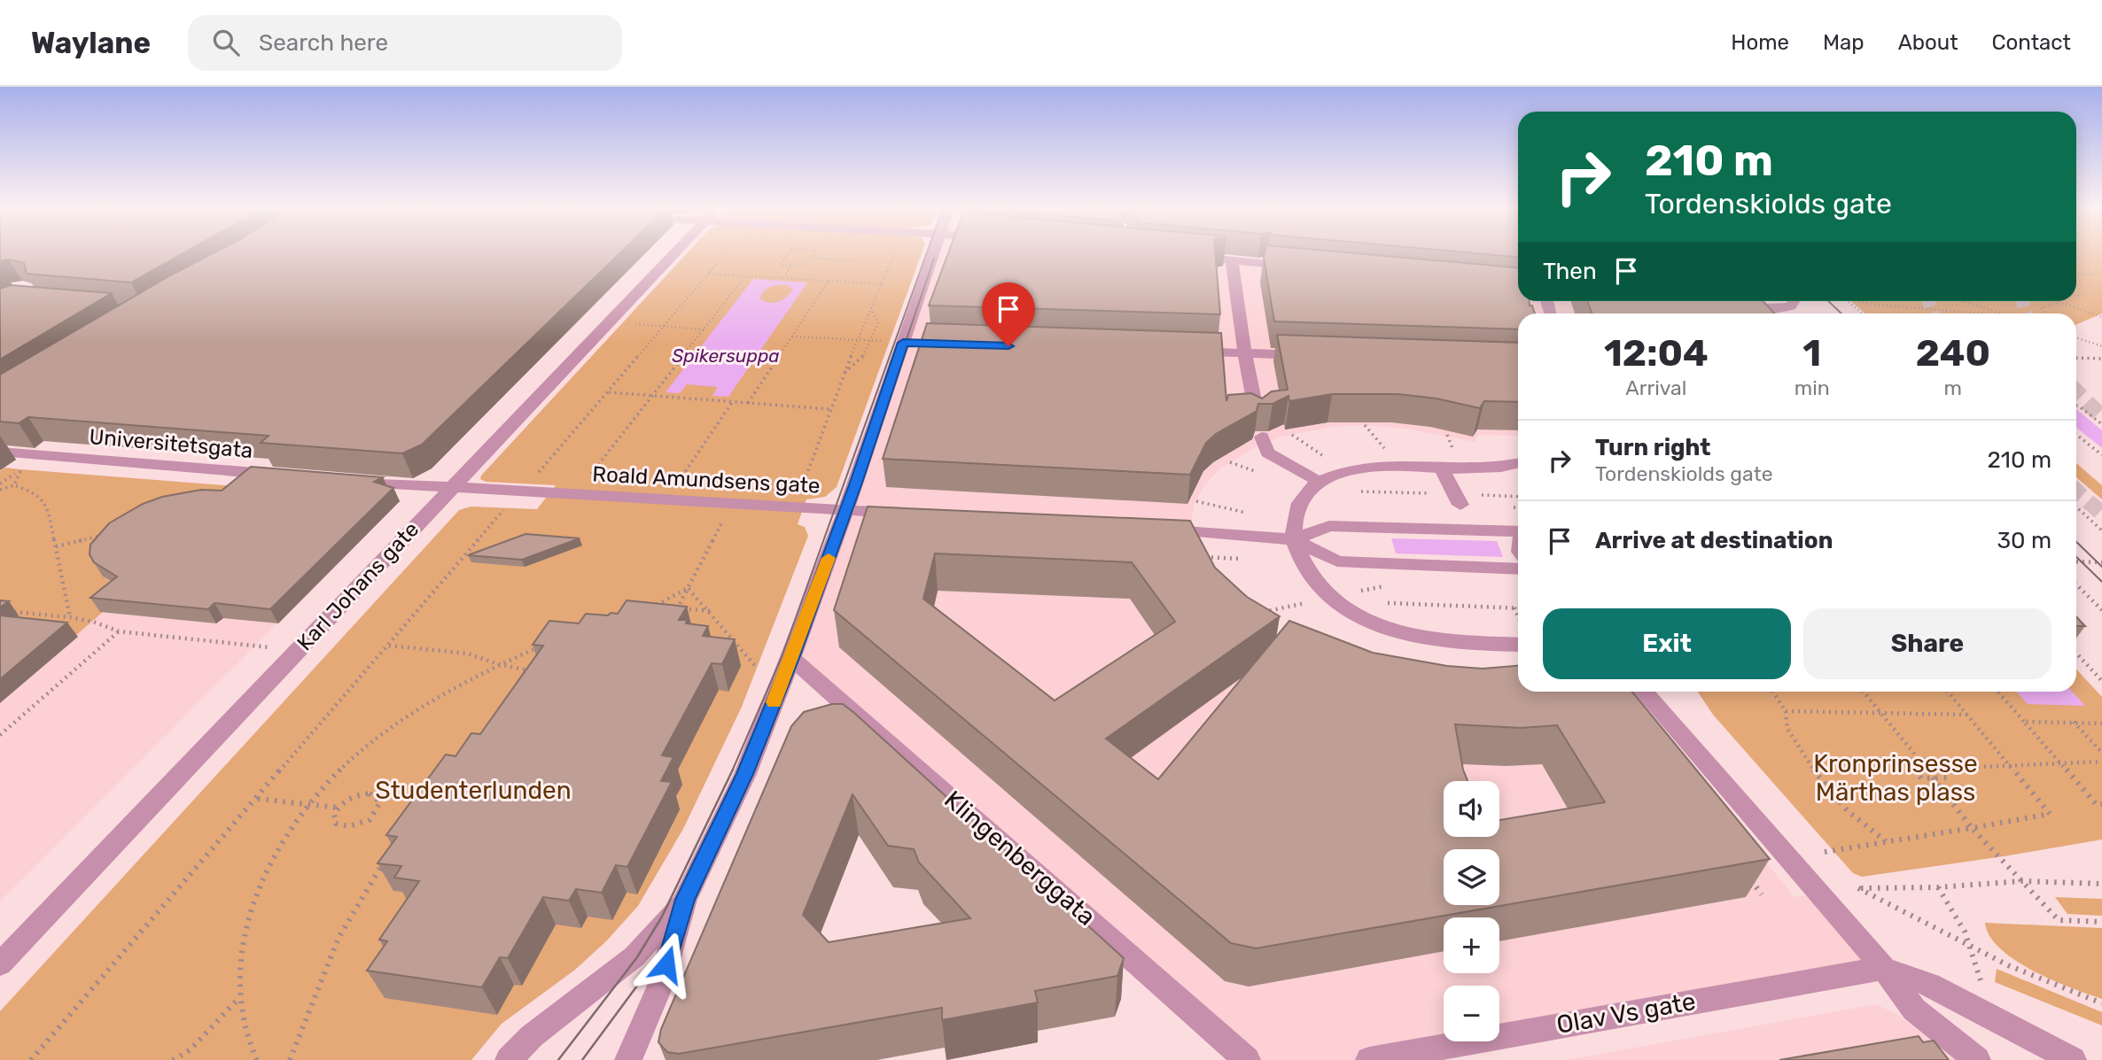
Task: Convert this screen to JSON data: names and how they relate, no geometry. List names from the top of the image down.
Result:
{
  "streets": {
    "street": [
      "Universitetsgata",
      "Roald Amundsens gate",
      "Karl Johans gate",
      "Klingenberggata",
      "Olav Vs gate"
    ]
  },
  "crossings": [
    ["Roald Amundsens gate", "Karl Johans gate"]
  ],
  "water": ["Spikersuppa"],
  "parks": ["Kronprinsesse Märthas plass", "Studenterlunden"],
  "page": {
    "header": "Waylane",
    "search": "Search here",
    "nav": [
      "Home",
      "Map",
      "About",
      "Contact"
    ],
    "turn": ["210 m", "Tordenskiolds gate"],
    "then": "Then",
    "eta": [
      "12:04",
      "Arrival",
      "1",
      "min",
      "240",
      "m"
    ],
    "list": [
      {
        "name": "Turn right",
        "note": "Tordenskiolds gate",
        "value": "210 m"
      },
      {
        "name": "Arrive at destination",
        "value": "30 m"
      }
    ],
    "buttons": ["Exit", "Share"],
    "map_buttons": ["+", "−"]
  }
}
